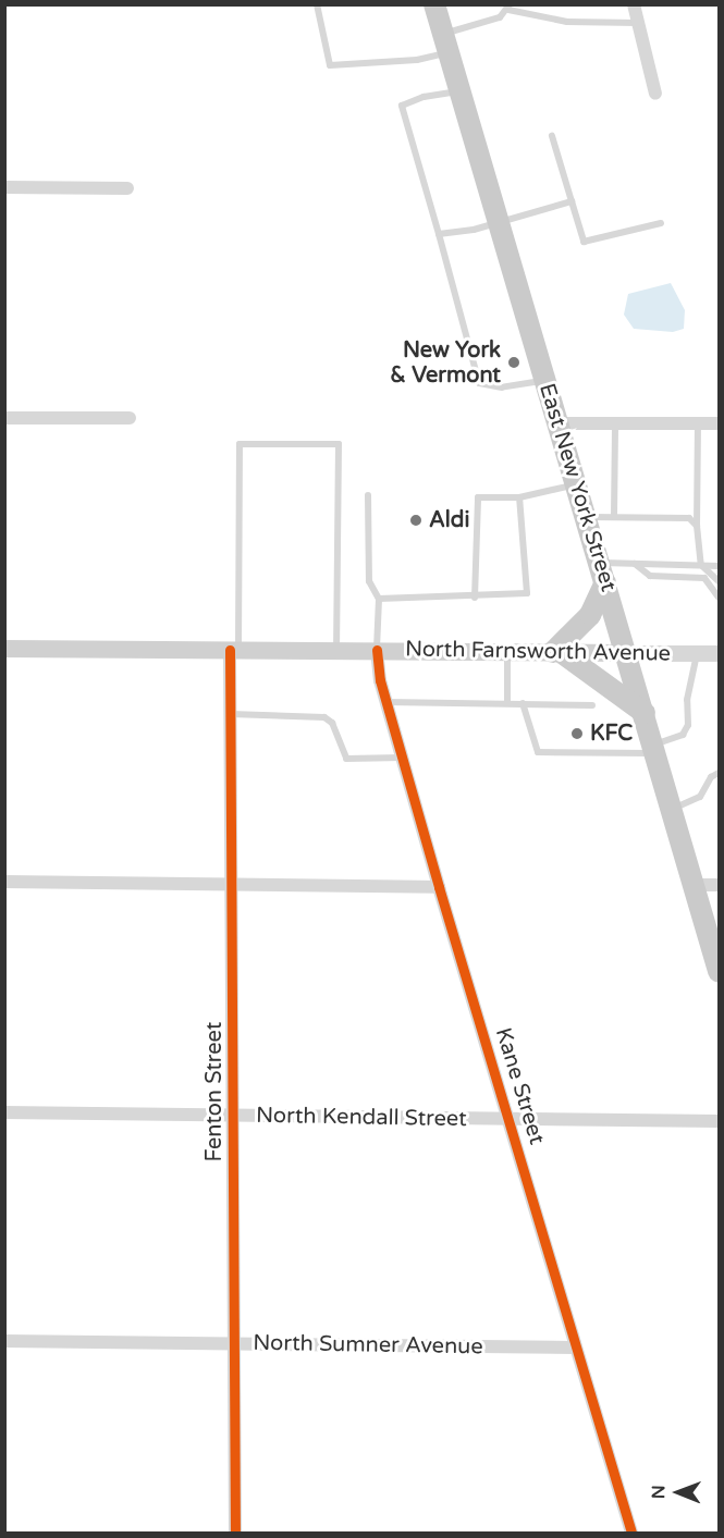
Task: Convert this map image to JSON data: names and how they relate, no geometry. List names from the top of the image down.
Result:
{
  "streets": {
    "main road": ["East New York Street", "North Farnsworth Avenue"],
    "street": [
      "Kane Street",
      "Fenton Street",
      "North Kendall Street",
      "North Sumner Avenue"
    ]
  },
  "crossings": [
    ["East New York Street", "North Farnsworth Avenue"],
    ["North Farnsworth Avenue", "Kane Street"],
    ["North Farnsworth Avenue", "Fenton Street"],
    ["Kane Street", "North Kendall Street"],
    ["Kane Street", "North Sumner Avenue"],
    ["Fenton Street", "North Kendall Street"],
    ["Fenton Street", "North Sumner Avenue"]
  ],
  "places": ["New York & Vermont", "Aldi", "KFC"],
  "north": "left"
}
